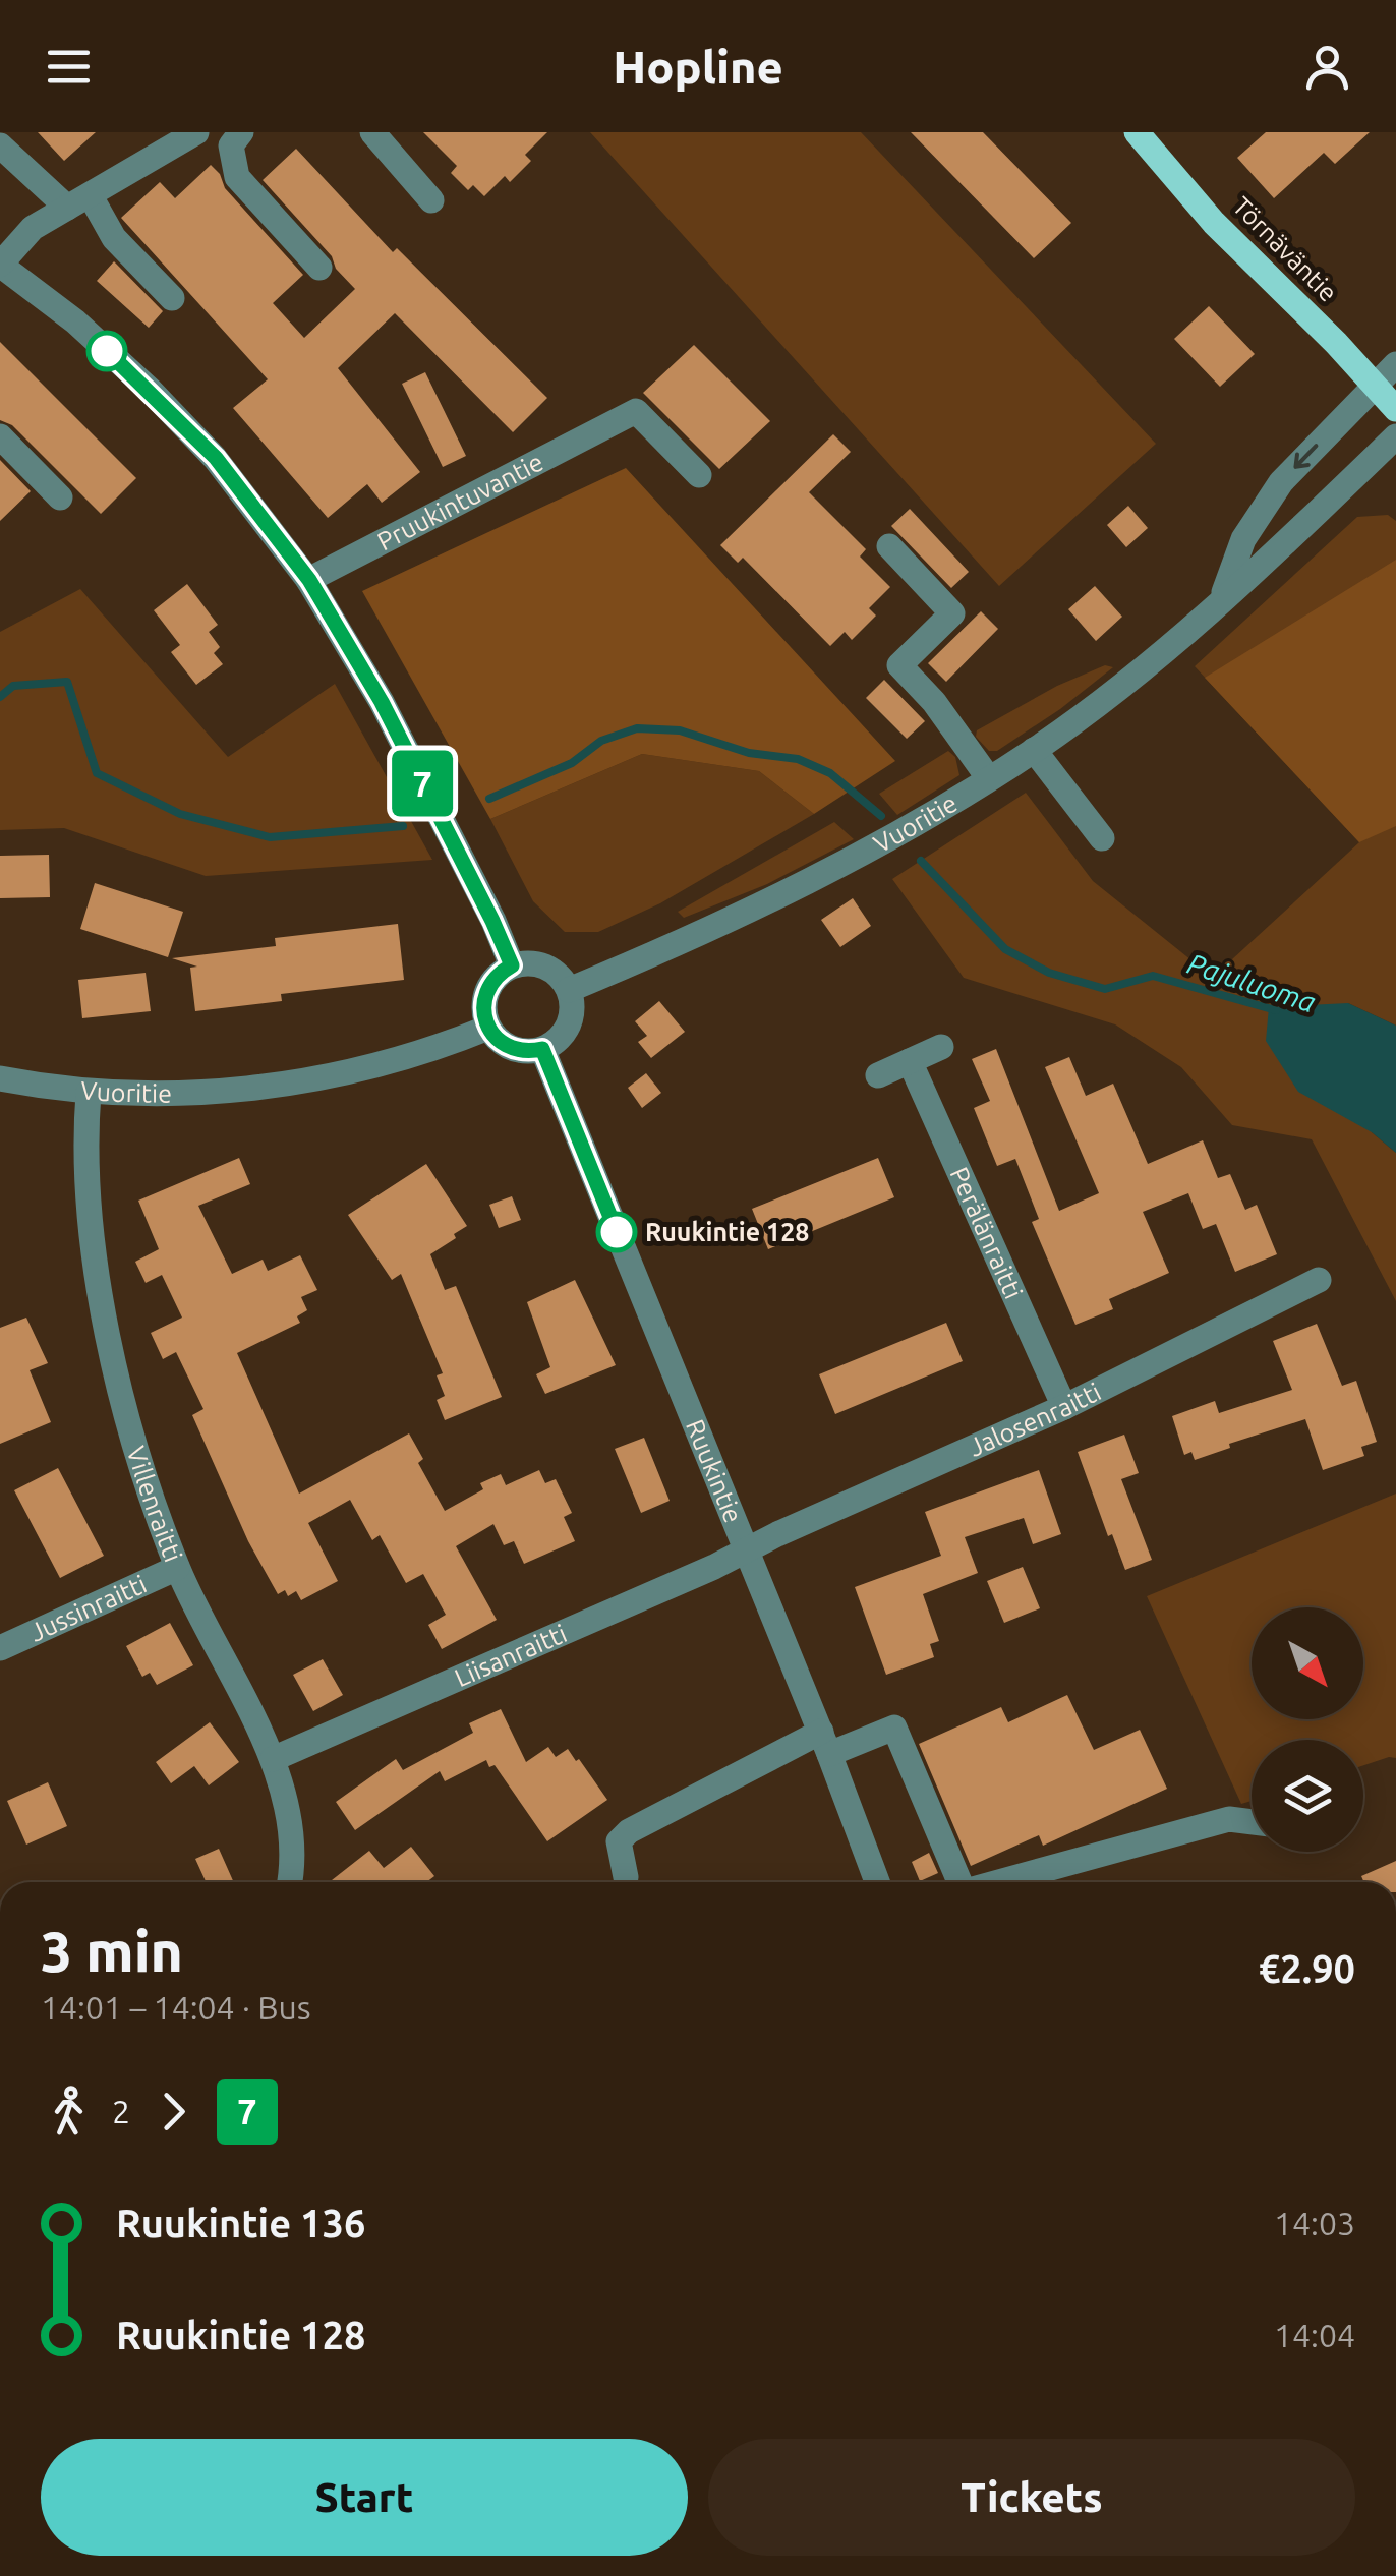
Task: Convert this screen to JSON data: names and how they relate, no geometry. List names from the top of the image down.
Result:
{
  "streets": {
    "main road": ["Törnäväntie"],
    "street": [
      "Pruukintuvantie",
      "Vuoritie",
      "Perälänraitti",
      "Jalosenraitti",
      "Ruukintie",
      "Villenraitti",
      "Jussinraitti",
      "Liisanraitti"
    ]
  },
  "crossings": [
    ["Törnäväntie", "Vuoritie"],
    ["Vuoritie", "Ruukintie"],
    ["Vuoritie", "Villenraitti"],
    ["Perälänraitti", "Jalosenraitti"],
    ["Jalosenraitti", "Ruukintie"],
    ["Jalosenraitti", "Liisanraitti"],
    ["Ruukintie", "Liisanraitti"],
    ["Villenraitti", "Jussinraitti"],
    ["Villenraitti", "Liisanraitti"]
  ],
  "water": ["Pajuluoma"],
  "places": ["Ruukintie 128"],
  "lines": ["bus line 7"],
  "north": "bottom right",
  "page": {
    "header": "Hopline",
    "on_map": "7",
    "heading": ["3 min", "14:01 – 14:04 · Bus", "€2.90"],
    "legs": ["2", "7"],
    "list": [
      {
        "name": "Ruukintie 136",
        "value": "14:03"
      },
      {
        "name": "Ruukintie 128",
        "value": "14:04"
      }
    ],
    "buttons": ["Start", "Tickets"]
  }
}
